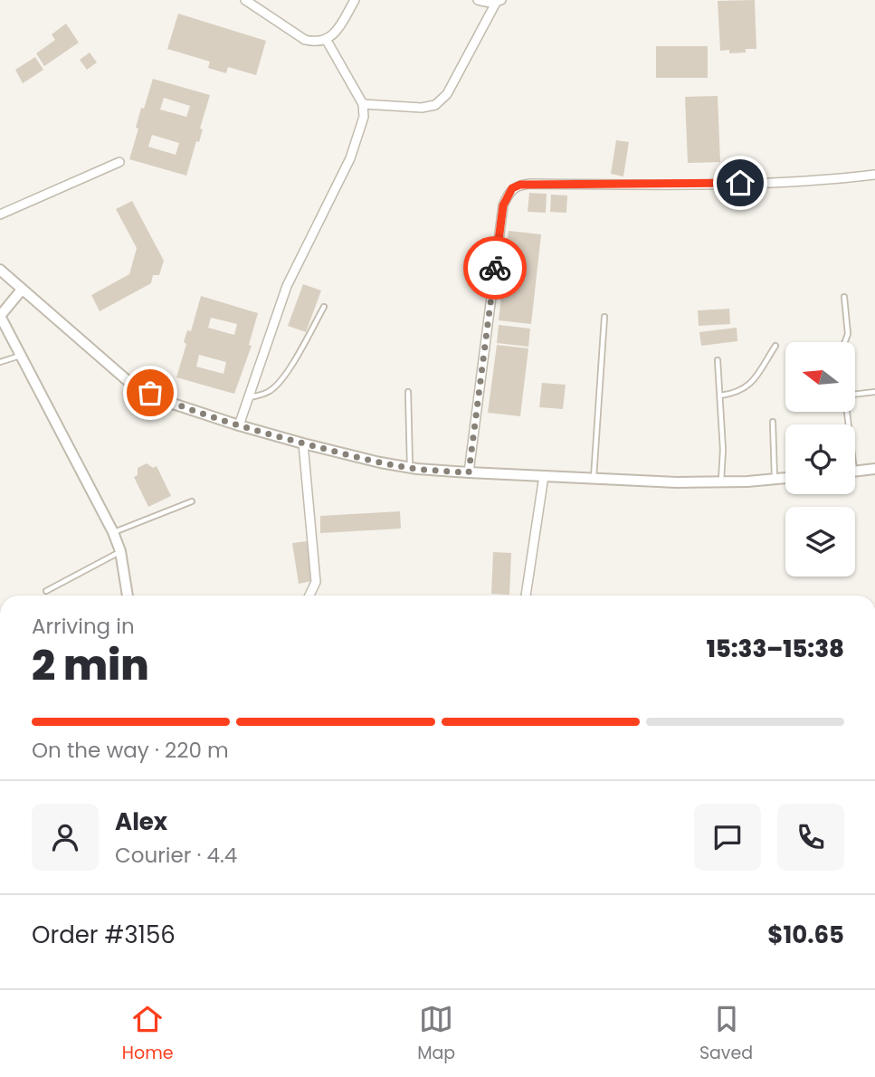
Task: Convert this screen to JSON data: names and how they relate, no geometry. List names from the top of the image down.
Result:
{
  "north": "left",
  "page": {
    "heading": ["2 min", "Arriving in", "15:33–15:38"],
    "panel": [
      "Alex",
      "Courier · 4.4",
      "Order #3156",
      "$10.65"
    ],
    "bar": "On the way · 220 m",
    "tabs": ["Home", "Map", "Saved"]
  }
}
